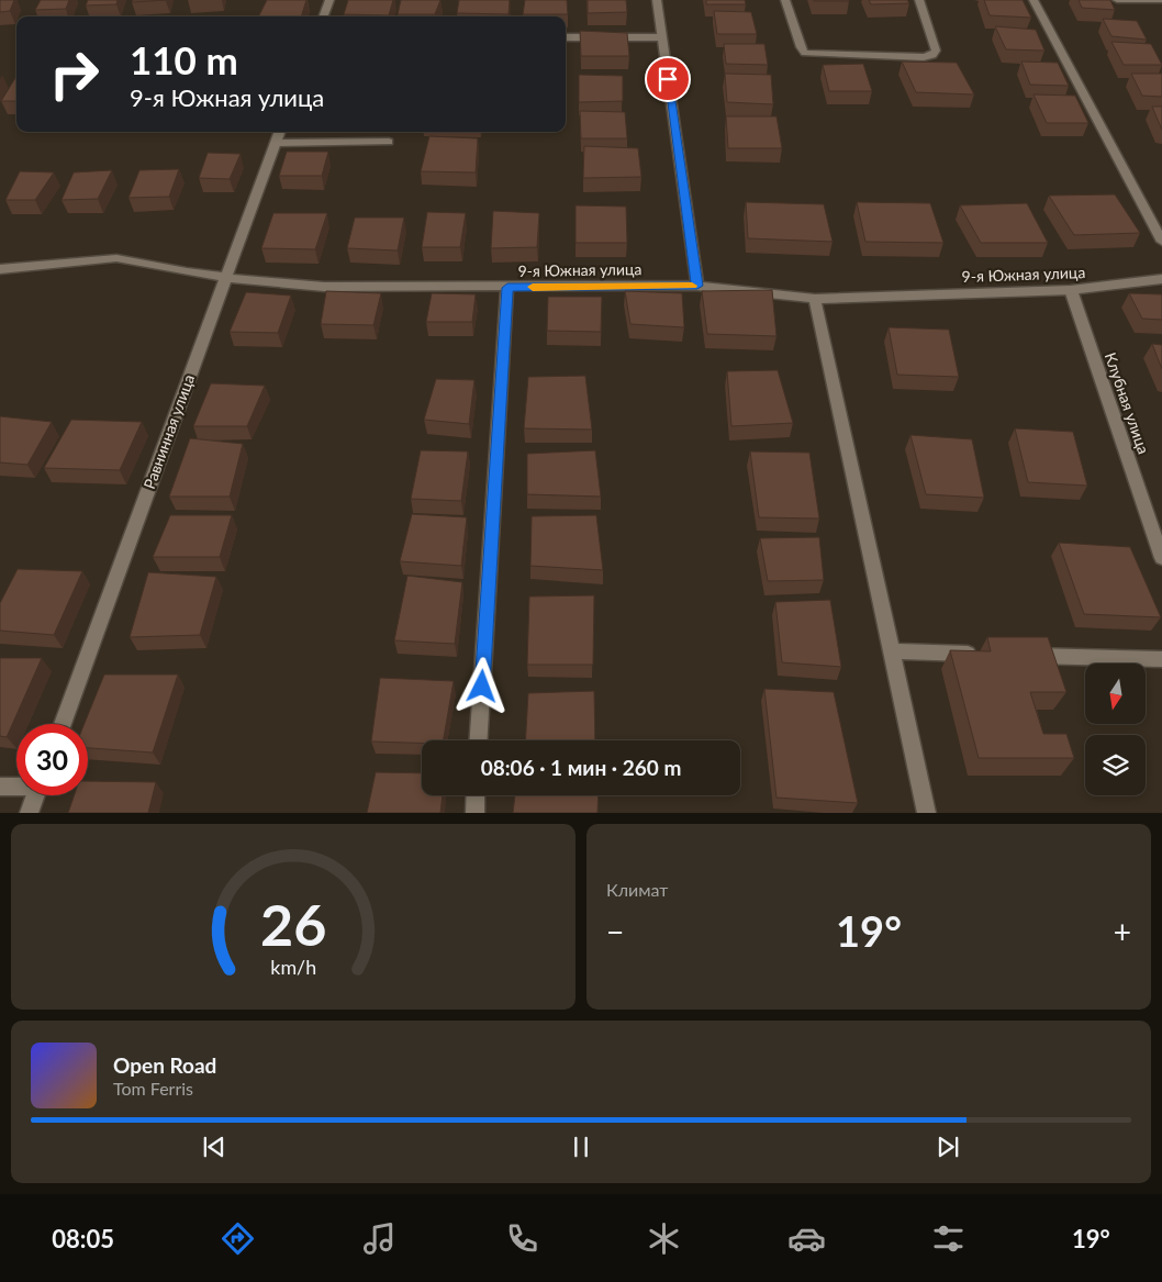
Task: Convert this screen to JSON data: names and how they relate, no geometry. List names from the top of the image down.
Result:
{
  "streets": {
    "street": ["9-я Южная улица", "Клубная улица", "Равнинная улица"]
  },
  "crossings": [
    ["9-я Южная улица", "Клубная улица"],
    ["9-я Южная улица", "Равнинная улица"]
  ],
  "north": "bottom",
  "page": {
    "turn": ["110 m", "9-я Южная улица"],
    "limit": "30",
    "trip": "08:06 · 1 мин · 260 m",
    "tile": "Климат",
    "heat": ["−", "19°", "+"],
    "song": ["Open Road", "Tom Ferris"],
    "tabs": ["08:05", "19°"],
    "gauge": ["26", "km/h"]
  }
}
